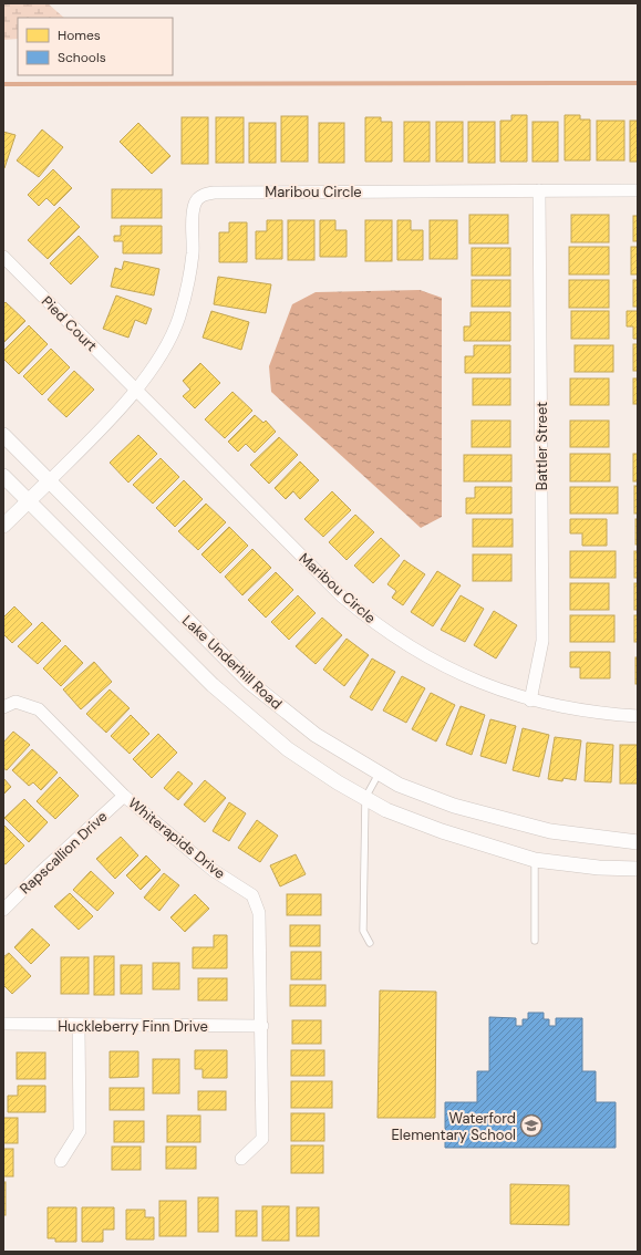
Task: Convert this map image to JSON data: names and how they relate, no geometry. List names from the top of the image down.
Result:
{
  "streets": {
    "street": [
      "Maribou Circle",
      "Pied Court",
      "Battler Street",
      "Lake Underhill Road",
      "Whiterapids Drive",
      "Rapscallion Drive",
      "Huckleberry Finn Drive"
    ]
  },
  "crossings": [
    ["Maribou Circle", "Pied Court"],
    ["Maribou Circle", "Battler Street"],
    ["Maribou Circle", "Lake Underhill Road"],
    ["Whiterapids Drive", "Rapscallion Drive"],
    ["Whiterapids Drive", "Huckleberry Finn Drive"]
  ],
  "places": {
    "school or university": ["Waterford Elementary School"]
  },
  "legend": ["Homes", "Schools"]
}
